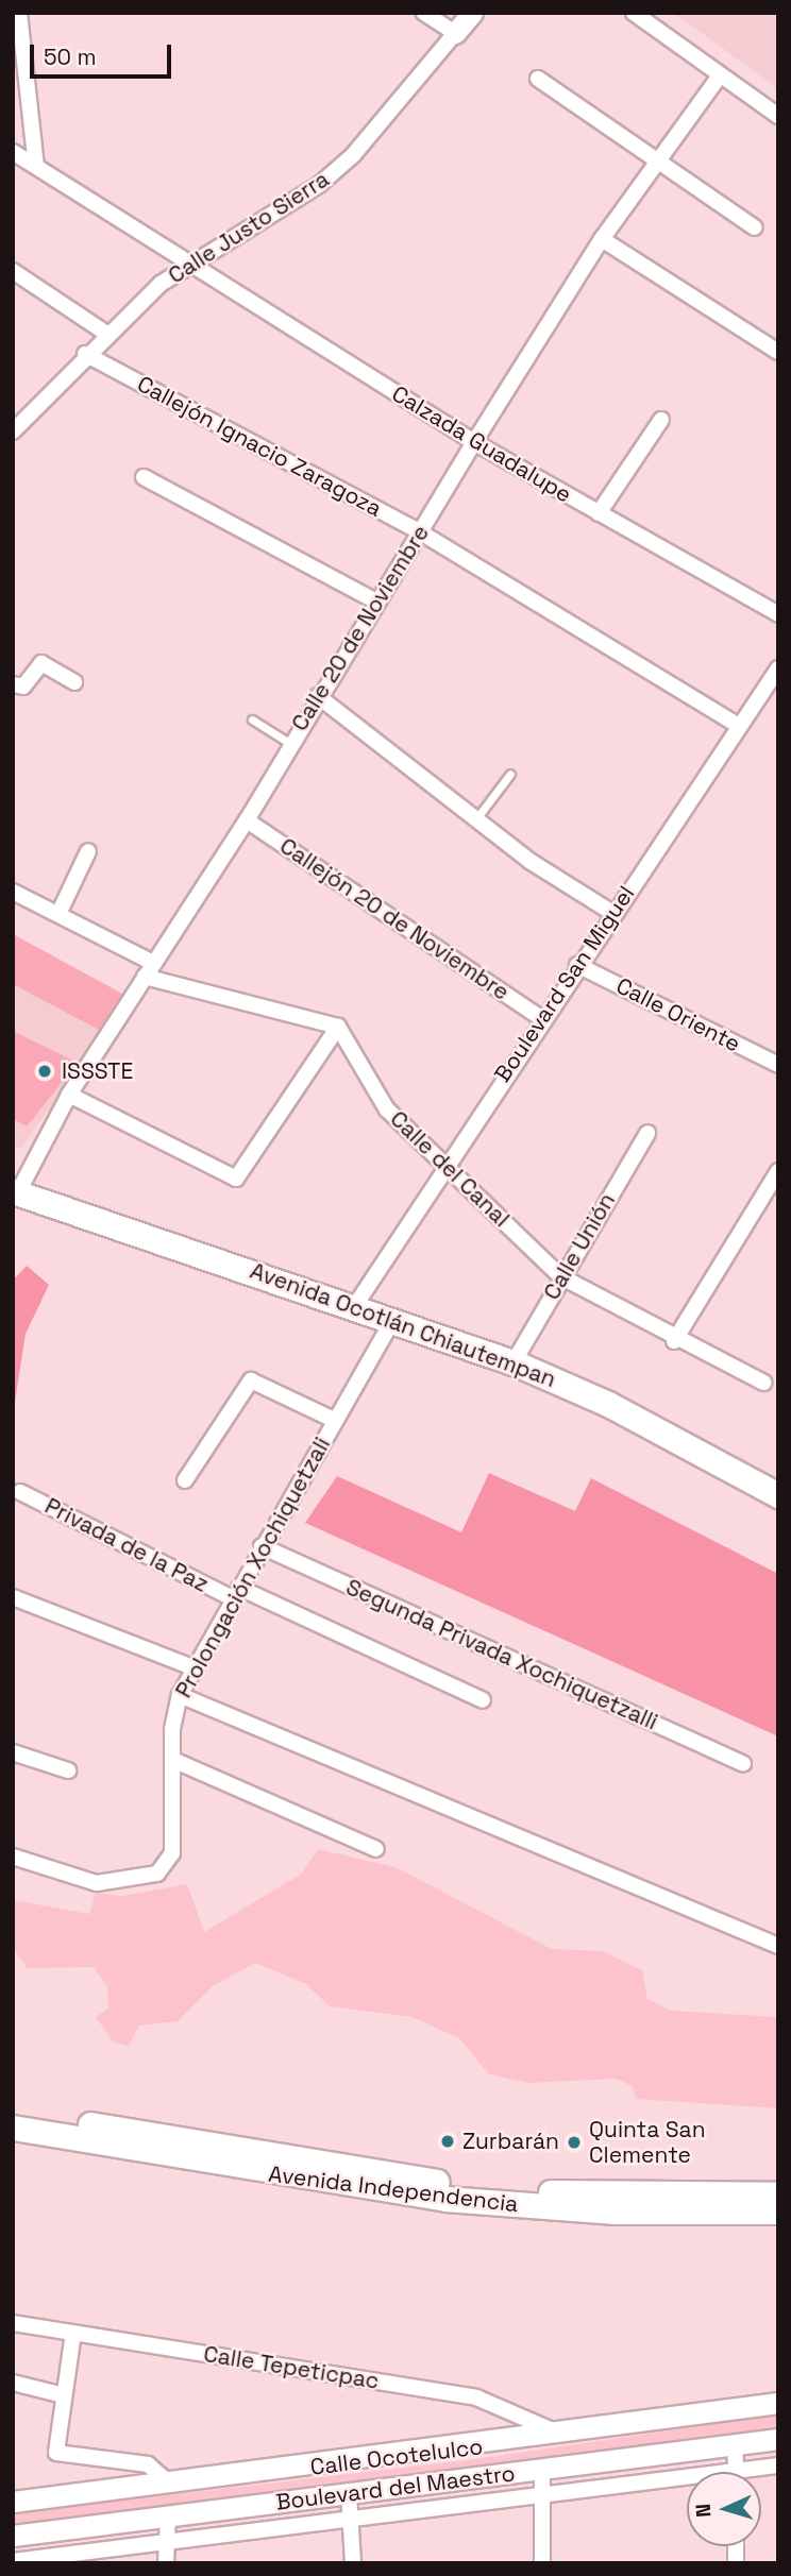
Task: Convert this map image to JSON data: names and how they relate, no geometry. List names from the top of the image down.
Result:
{
  "streets": {
    "main road": [
      "Calle Justo Sierra",
      "Avenida Ocotlán Chiautempan",
      "Avenida Independencia",
      "Calle Ocotelulco",
      "Boulevard del Maestro"
    ],
    "street": [
      "Calzada Guadalupe",
      "Callejón Ignacio Zaragoza",
      "Calle 20 de Noviembre",
      "Callejón 20 de Noviembre",
      "Boulevard San Miguel",
      "Calle Oriente",
      "Calle del Canal",
      "Calle Unión",
      "Privada de la Paz",
      "Prolongación Xochiquetzali",
      "Segunda Privada Xochiquetzalli",
      "Calle Tepeticpac"
    ]
  },
  "crossings": [
    ["Calle Justo Sierra", "Calzada Guadalupe"],
    ["Calle Justo Sierra", "Callejón Ignacio Zaragoza"],
    ["Calzada Guadalupe", "Calle 20 de Noviembre"],
    ["Callejón Ignacio Zaragoza", "Calle 20 de Noviembre"],
    ["Callejón Ignacio Zaragoza", "Boulevard San Miguel"],
    ["Calle 20 de Noviembre", "Callejón 20 de Noviembre"],
    ["Calle 20 de Noviembre", "Avenida Ocotlán Chiautempan"],
    ["Callejón 20 de Noviembre", "Boulevard San Miguel"],
    ["Boulevard San Miguel", "Calle Oriente"],
    ["Boulevard San Miguel", "Calle del Canal"],
    ["Boulevard San Miguel", "Avenida Ocotlán Chiautempan"],
    ["Calle del Canal", "Calle Unión"],
    ["Calle Unión", "Avenida Ocotlán Chiautempan"],
    ["Avenida Ocotlán Chiautempan", "Prolongación Xochiquetzali"],
    ["Privada de la Paz", "Prolongación Xochiquetzali"],
    ["Prolongación Xochiquetzali", "Segunda Privada Xochiquetzalli"],
    ["Calle Tepeticpac", "Calle Ocotelulco"]
  ],
  "places": ["ISSSTE", "Zurbarán", "Quinta San Clemente"],
  "scale_bar": "50 m",
  "north": "left"
}
